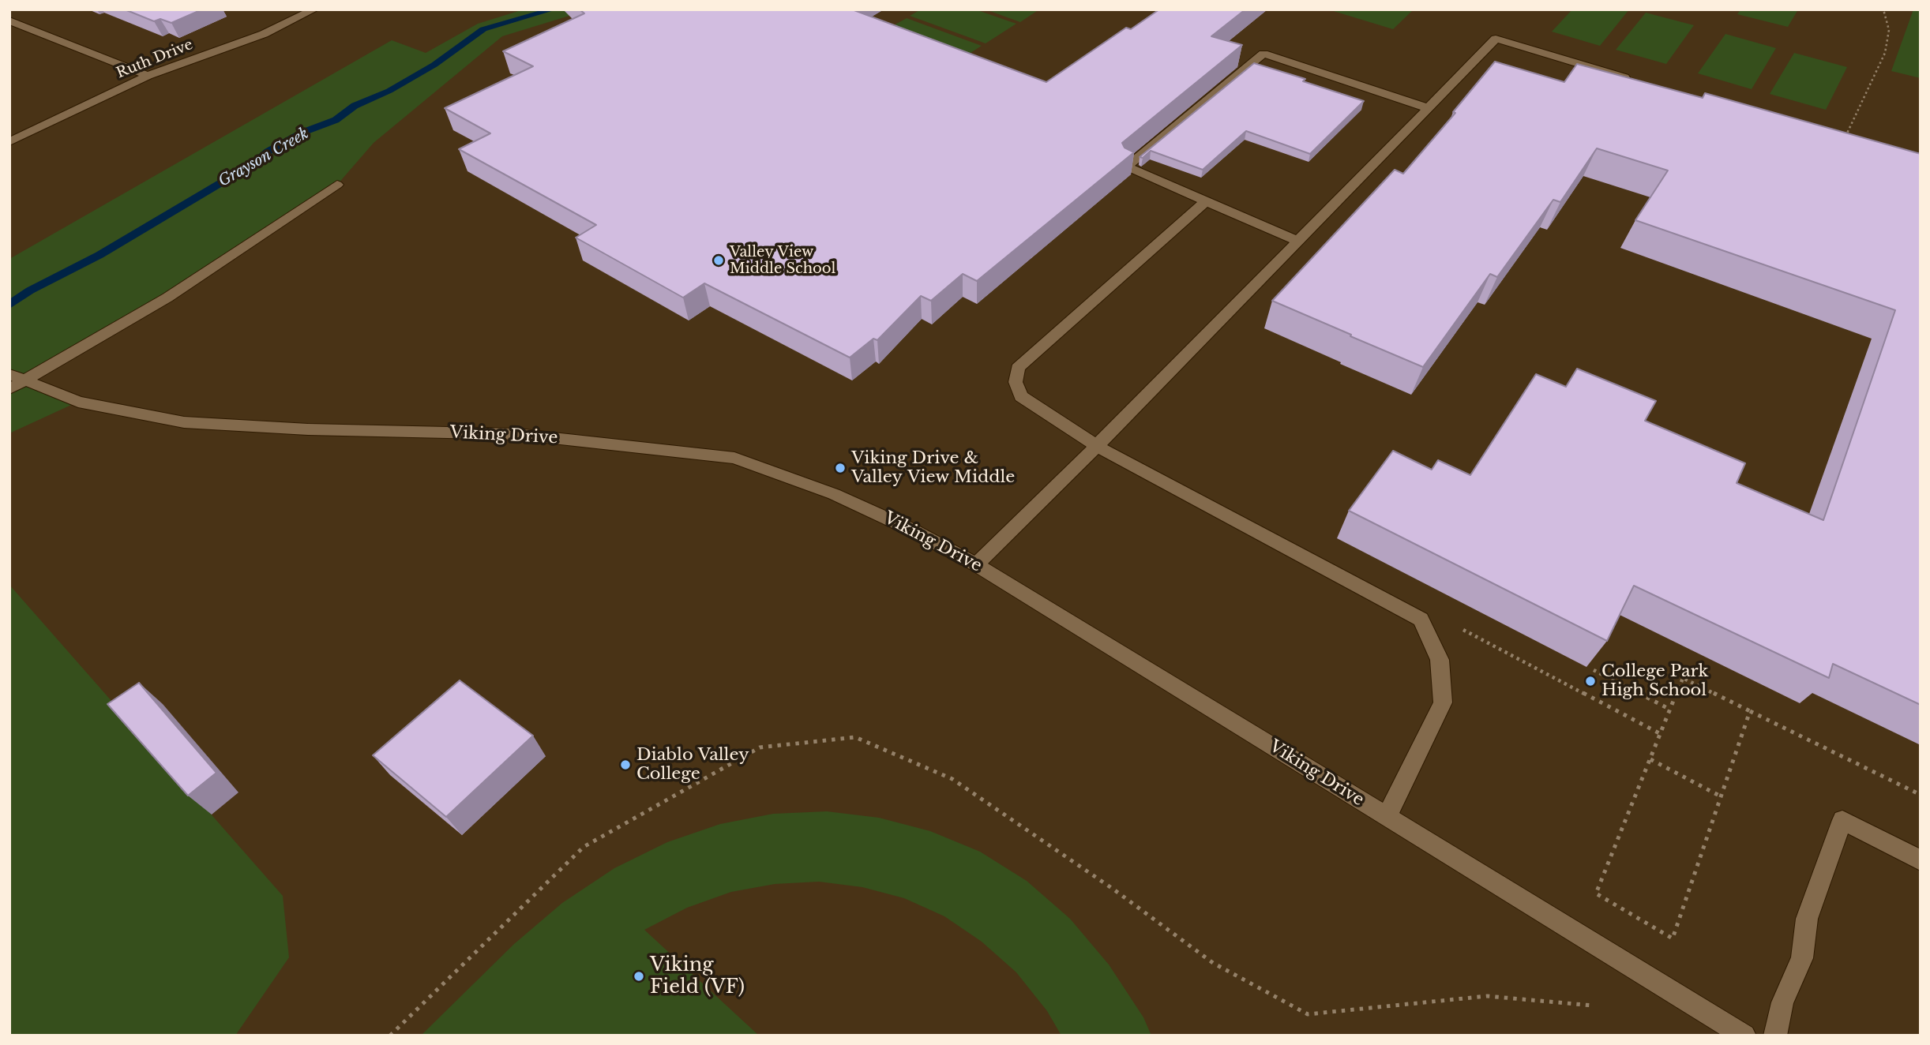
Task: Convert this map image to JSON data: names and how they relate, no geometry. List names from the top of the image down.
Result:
{
  "streets": {
    "street": ["Ruth Drive", "Viking Drive"]
  },
  "water": ["Grayson Creek"],
  "places": [
    "Valley View Middle School",
    "Viking Drive & Valley View Middle",
    "College Park High School",
    "Diablo Valley College",
    "Viking Field (VF)"
  ]
}
